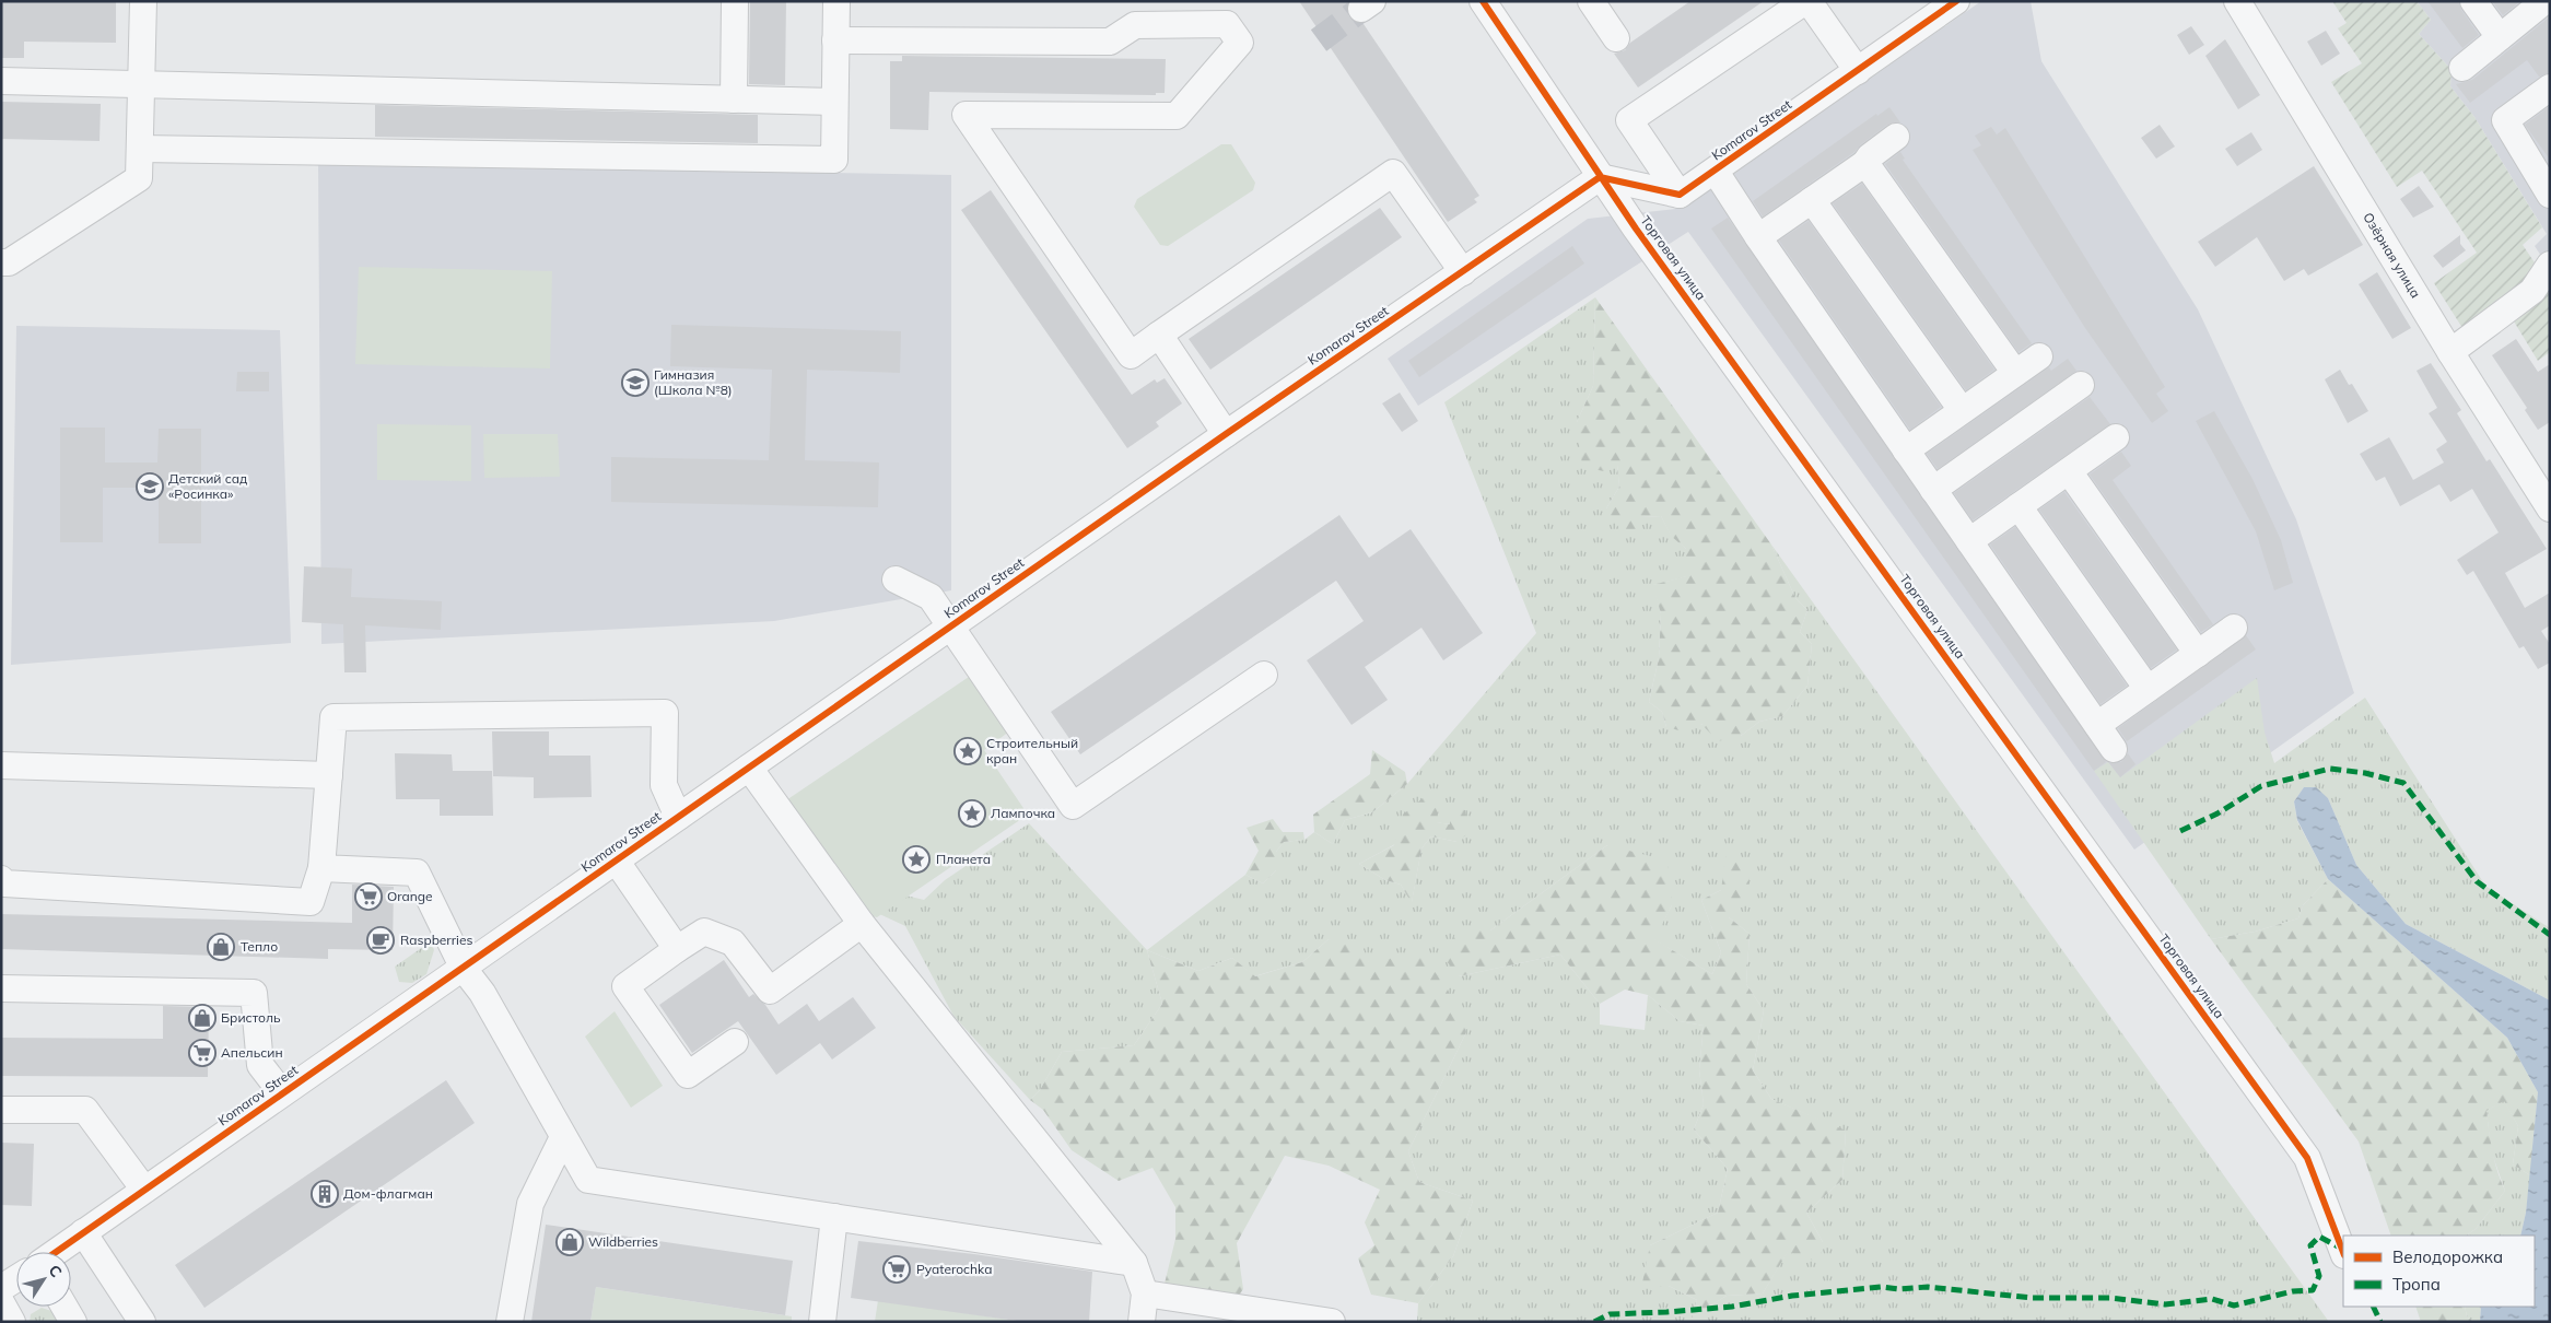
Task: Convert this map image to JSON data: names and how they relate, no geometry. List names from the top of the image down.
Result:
{
  "streets": {
    "street": ["Komarov Street", "Озёрная улица", "Торговая улица"]
  },
  "crossings": [
    ["Komarov Street", "Торговая улица"]
  ],
  "places": {
    "school or university": ["Гимназия (Школа №8)", "Детский сад «Росинка»"],
    "place": ["Строительный кран", "Лампочка", "Планета"],
    "supermarket": ["Orange", "Апельсин", "Pyaterochka"],
    "cafe": ["Raspberries"],
    "shop": ["Тепло", "Бристоль", "Wildberries"],
    "building": ["Дом-флагман"]
  },
  "legend": ["Велодорожка", "Тропа"],
  "north": "top right"
}
